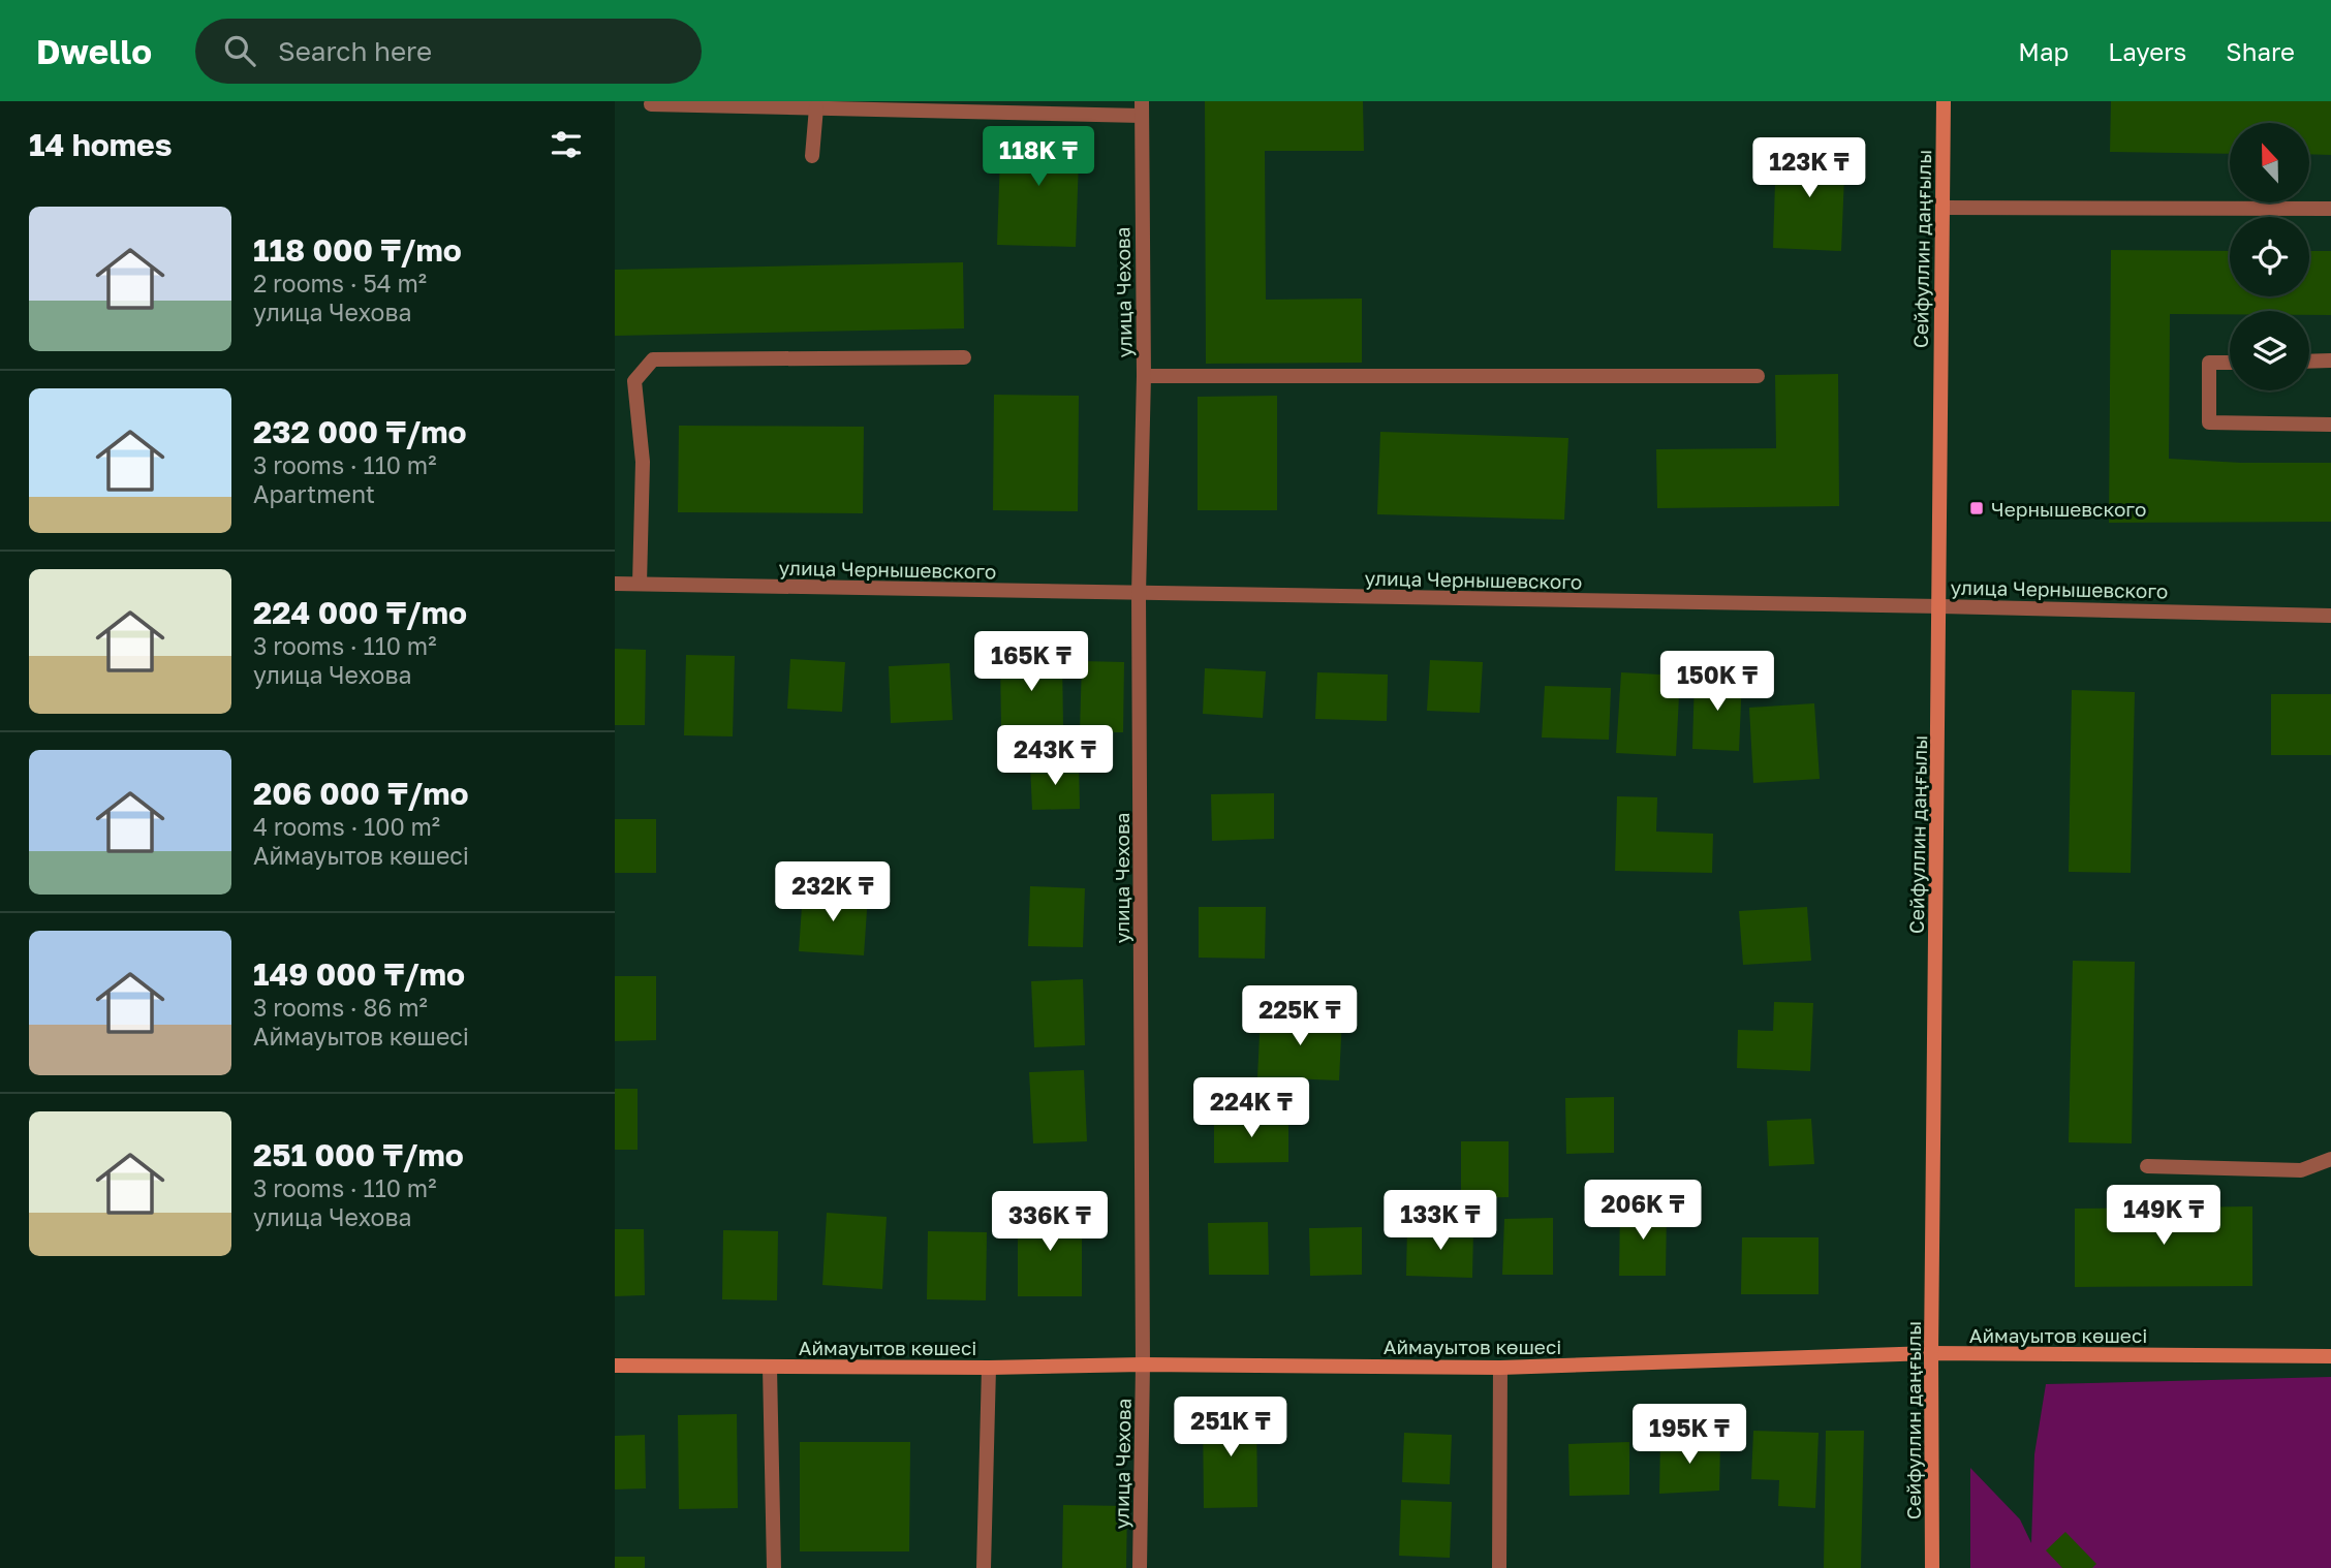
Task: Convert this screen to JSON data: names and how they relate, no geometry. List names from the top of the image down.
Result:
{
  "streets": {
    "street": [
      "Сейфуллин даңғылы",
      "улица Чехова",
      "улица Чернышевского",
      "Аймауытов көшесі"
    ]
  },
  "crossings": [
    ["Сейфуллин даңғылы", "улица Чернышевского"],
    ["Сейфуллин даңғылы", "Аймауытов көшесі"],
    ["улица Чехова", "улица Чернышевского"],
    ["улица Чехова", "Аймауытов көшесі"]
  ],
  "places": {
    "transit": ["Чернышевского"]
  },
  "north": "top",
  "page": {
    "header": "Dwello",
    "search": "Search here",
    "nav": ["Map", "Layers", "Share"],
    "heading": "14 homes",
    "price": [
      "118K ₸",
      "123K ₸",
      "165K ₸",
      "150K ₸",
      "243K ₸",
      "232K ₸",
      "225K ₸",
      "224K ₸",
      "206K ₸",
      "149K ₸",
      "133K ₸",
      "336K ₸",
      "251K ₸",
      "195K ₸"
    ],
    "list": [
      {
        "name": "118 000 ₸/mo",
        "note": "2 rooms · 54 m² · улица Чехова"
      },
      {
        "name": "232 000 ₸/mo",
        "note": "3 rooms · 110 m² · Apartment"
      },
      {
        "name": "224 000 ₸/mo",
        "note": "3 rooms · 110 m² · улица Чехова"
      },
      {
        "name": "206 000 ₸/mo",
        "note": "4 rooms · 100 m² · Аймауытов көшесі"
      },
      {
        "name": "149 000 ₸/mo",
        "note": "3 rooms · 86 m² · Аймауытов көшесі"
      },
      {
        "name": "251 000 ₸/mo",
        "note": "3 rooms · 110 m² · улица Чехова"
      }
    ]
  }
}
